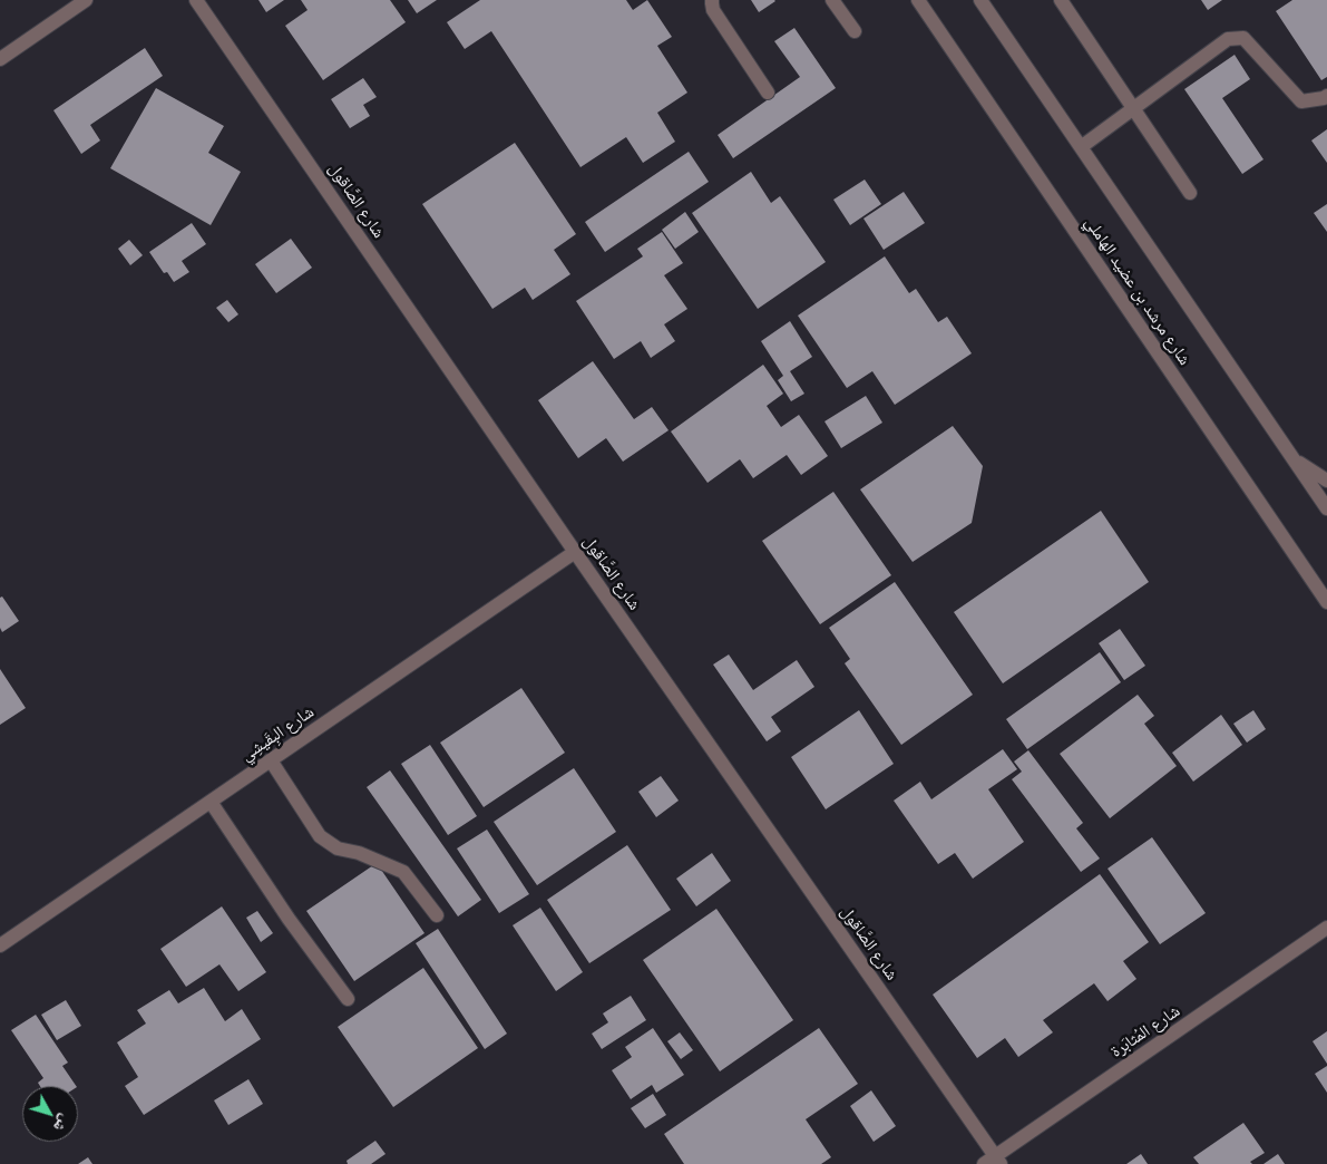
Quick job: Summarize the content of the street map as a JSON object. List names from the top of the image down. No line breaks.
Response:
{"streets":{"street":["شارع الصَّاقول","شارع مرشد بن عضيد الهاملي","شارع البِقَيشِي","شارع المُثابَرة"]},"crossings":[["شارع الصَّاقول","شارع البِقَيشِي"],["شارع الصَّاقول","شارع المُثابَرة"]],"north":"bottom right"}
